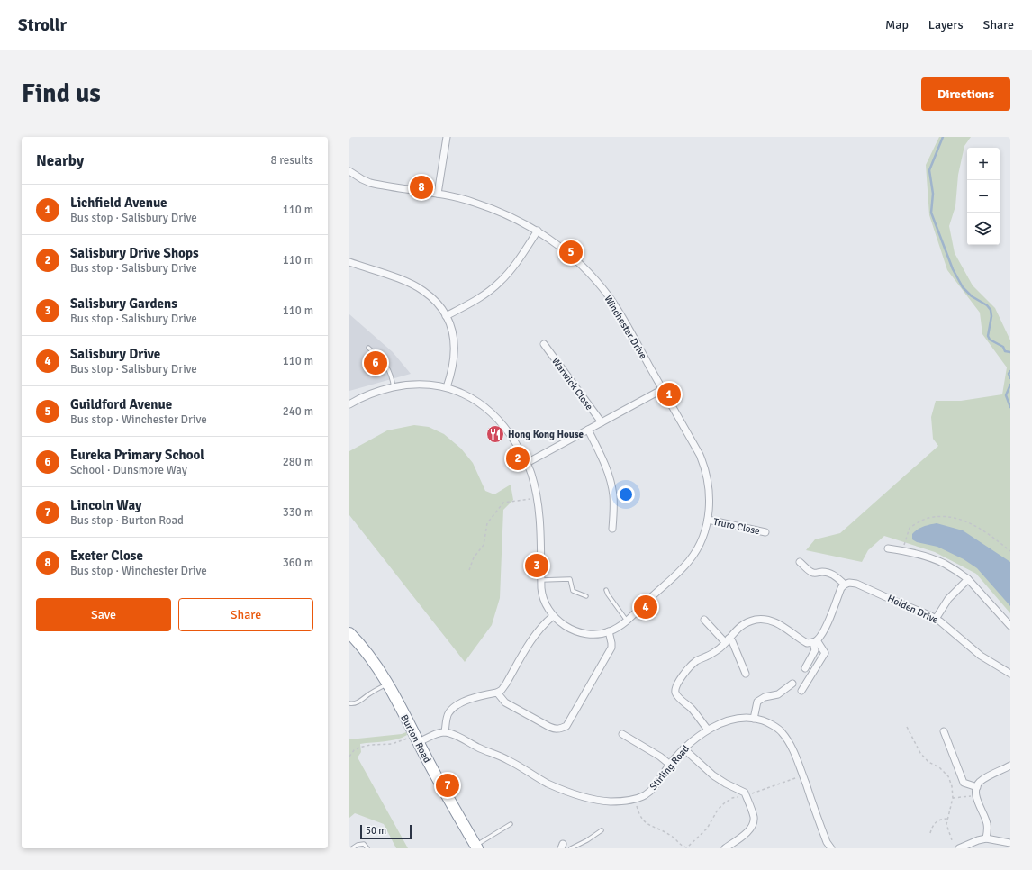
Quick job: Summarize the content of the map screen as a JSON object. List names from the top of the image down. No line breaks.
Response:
{"streets":{"highway":["Burton Road"],"street":["Winchester Drive","Warwick Close","Truro Close","Holden Drive","Stirling Road"]},"crossings":[["Winchester Drive","Truro Close"]],"places":{"restaurant":["Hong Kong House"]},"scale_bar":"50 m","page":{"header":"Strollr","nav":["Map","Layers","Share"],"buttons":["Directions",["Save","Share"]],"title":"Find us","heading":["Nearby","8 results"],"map_buttons":["+","−"],"pins":["8","5","6","1","2","3","4","7"],"list":[{"mark":"1","name":"Lichfield Avenue","note":"Bus stop · Salisbury Drive","value":"110 m"},{"mark":"2","name":"Salisbury Drive Shops","note":"Bus stop · Salisbury Drive","value":"110 m"},{"mark":"3","name":"Salisbury Gardens","note":"Bus stop · Salisbury Drive","value":"110 m"},{"mark":"4","name":"Salisbury Drive","note":"Bus stop · Salisbury Drive","value":"110 m"},{"mark":"5","name":"Guildford Avenue","note":"Bus stop · Winchester Drive","value":"240 m"},{"mark":"6","name":"Eureka Primary School","note":"School · Dunsmore Way","value":"280 m"},{"mark":"7","name":"Lincoln Way","note":"Bus stop · Burton Road","value":"330 m"},{"mark":"8","name":"Exeter Close","note":"Bus stop · Winchester Drive","value":"360 m"}],"scale":"50 m"}}
